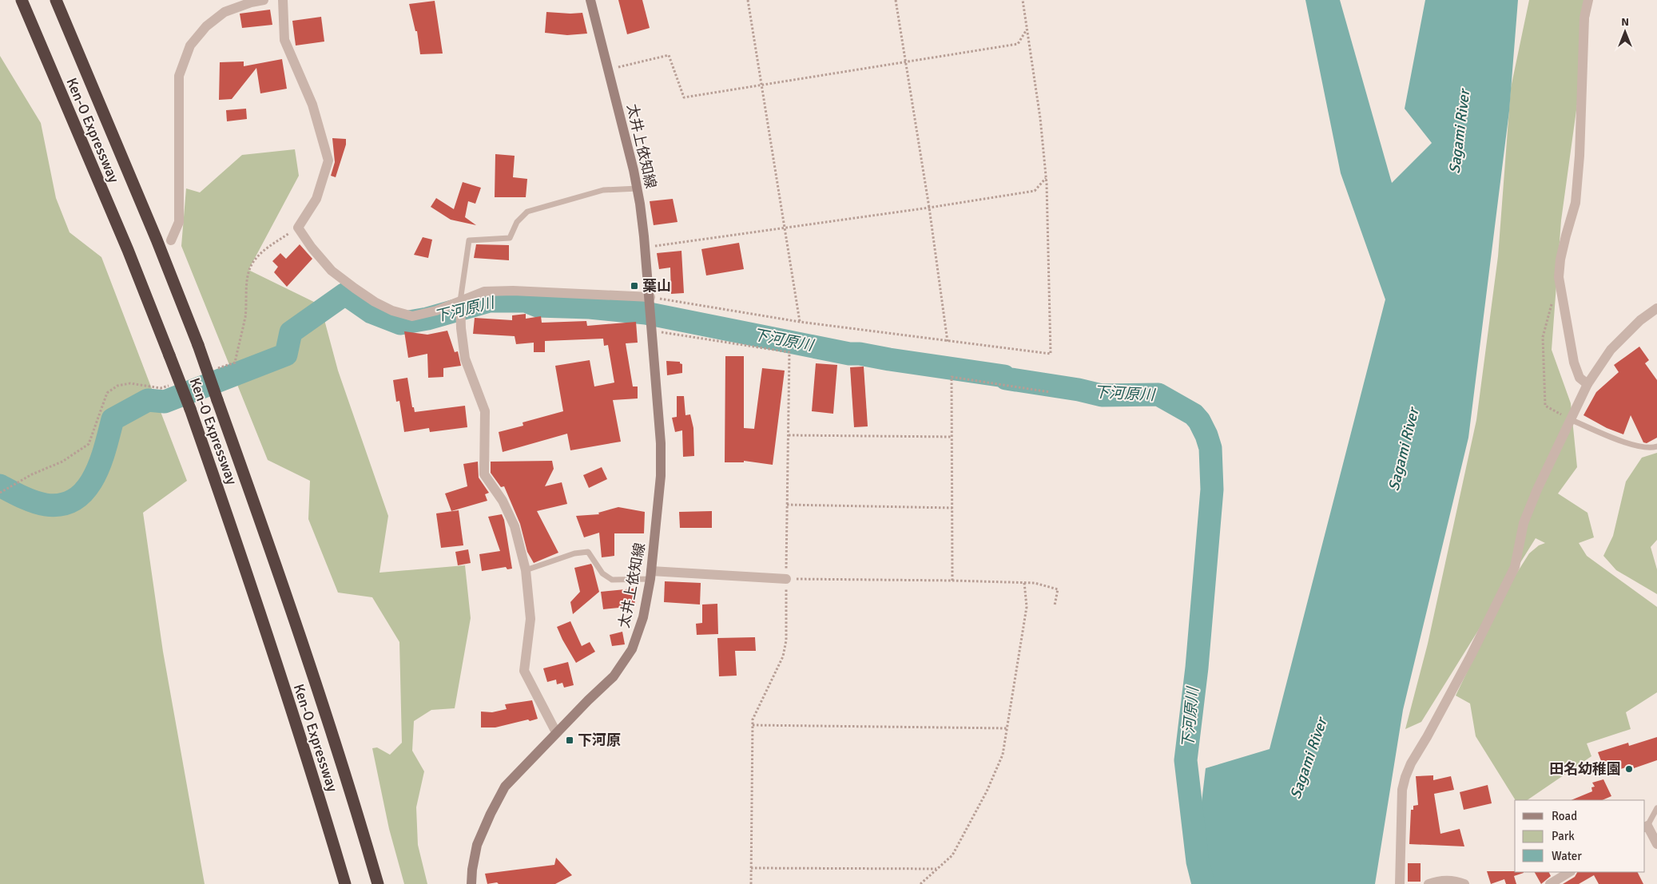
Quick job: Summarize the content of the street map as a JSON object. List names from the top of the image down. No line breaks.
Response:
{"streets":{"highway":["Ken-O Expressway"],"main road":["太井上依知線"]},"water":["Sagami River","下河原川"],"places":{"transit":["葉山","下河原"],"other":["田名幼稚園"]},"legend":["Road","Park","Water"],"north":"top"}
